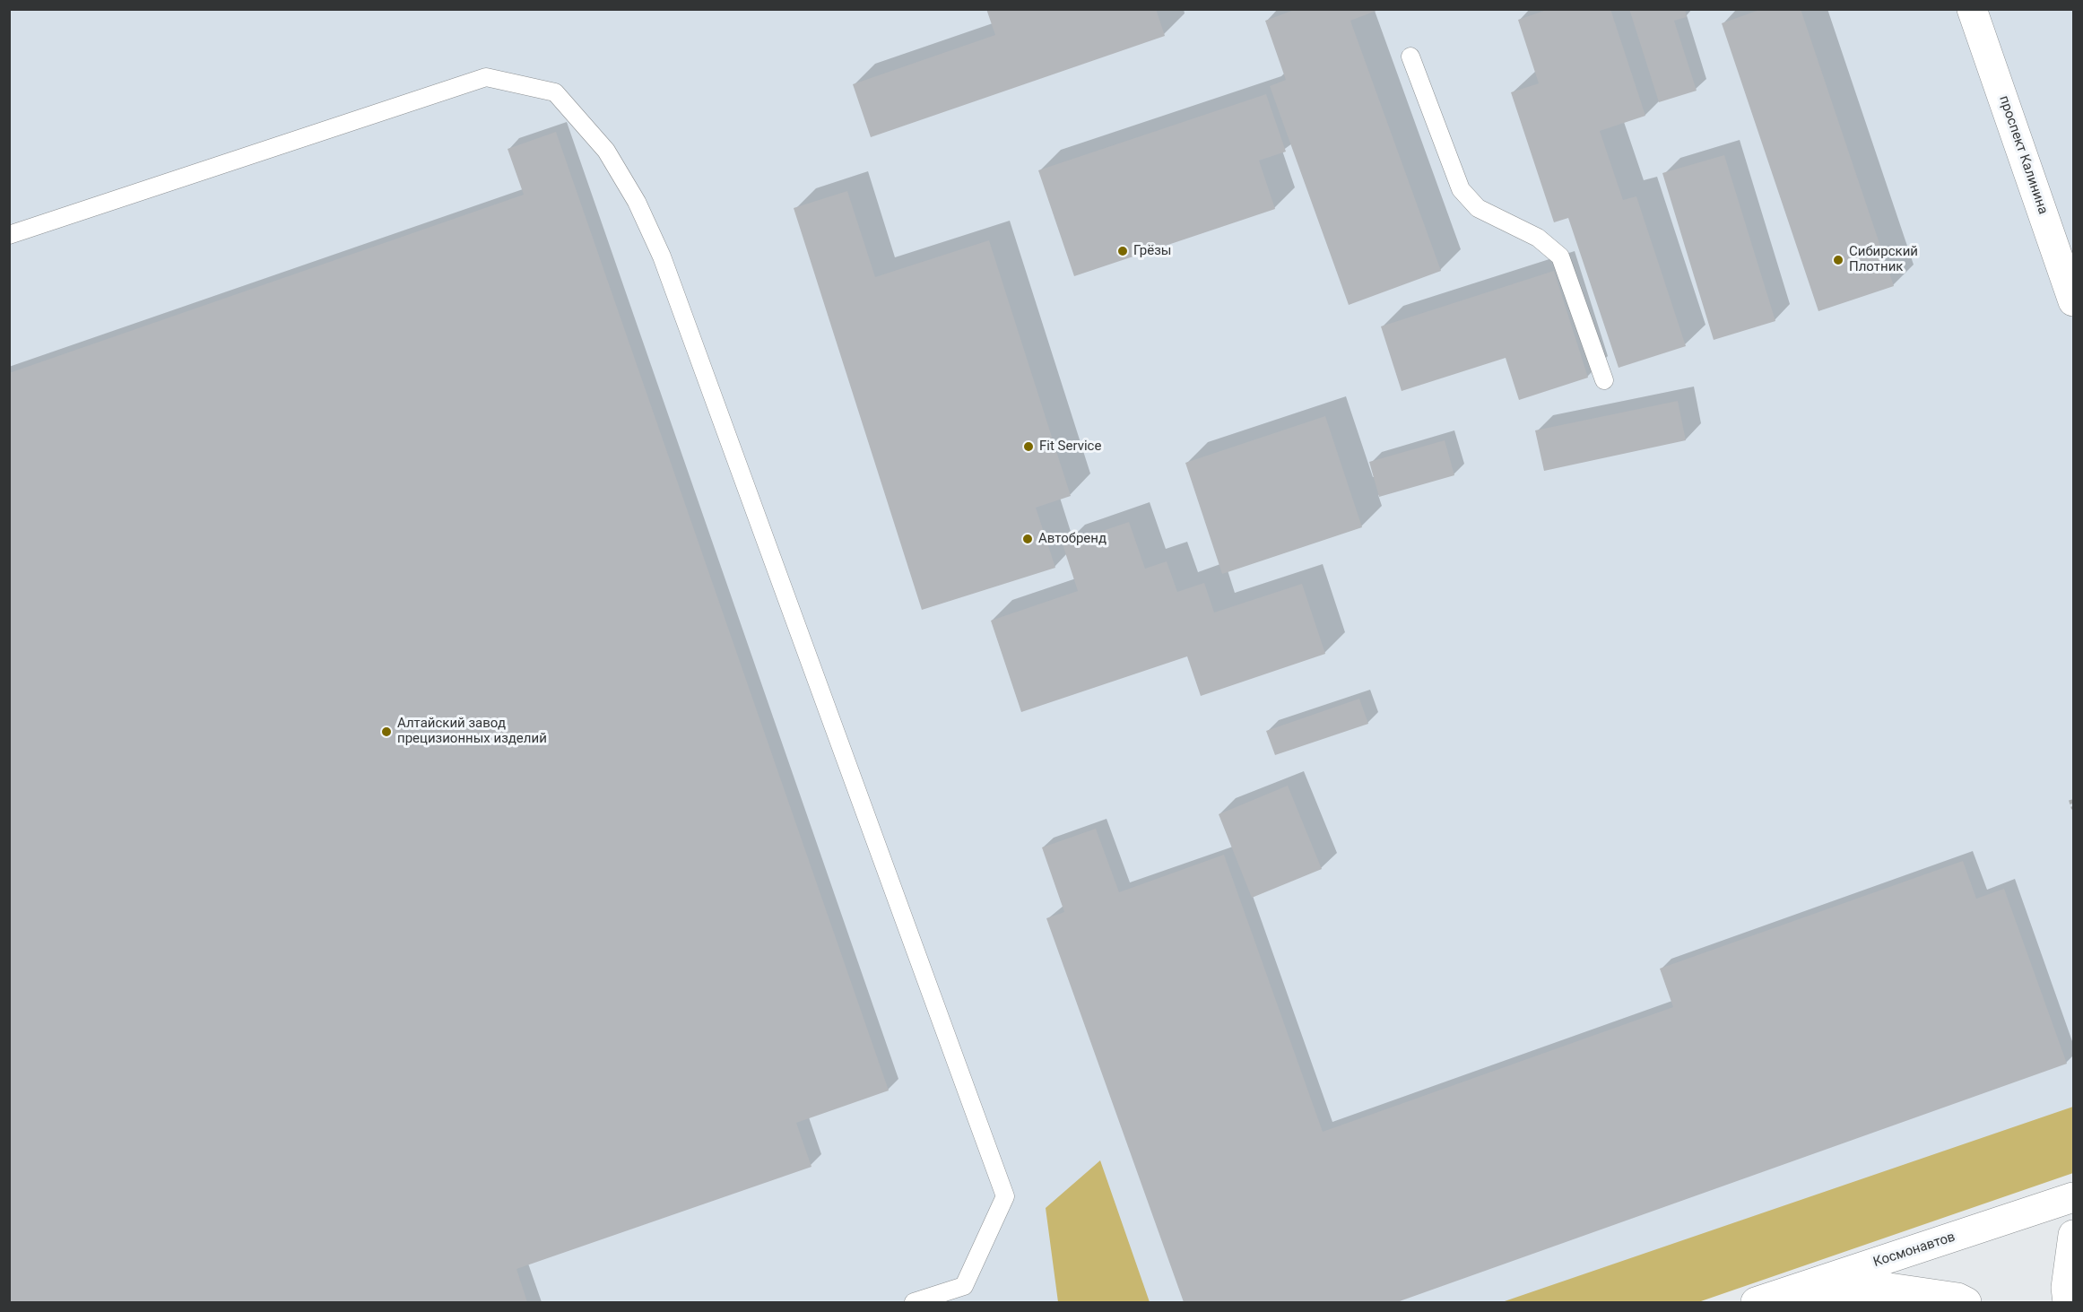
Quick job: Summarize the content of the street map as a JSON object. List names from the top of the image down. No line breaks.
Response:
{"streets":{"main road":["проспект Калинина","Космонавтов"]},"places":["Грёзы","Сибирский Плотник","Fit Service","Автобренд","Алтайский завод прецизионных изделий"]}
